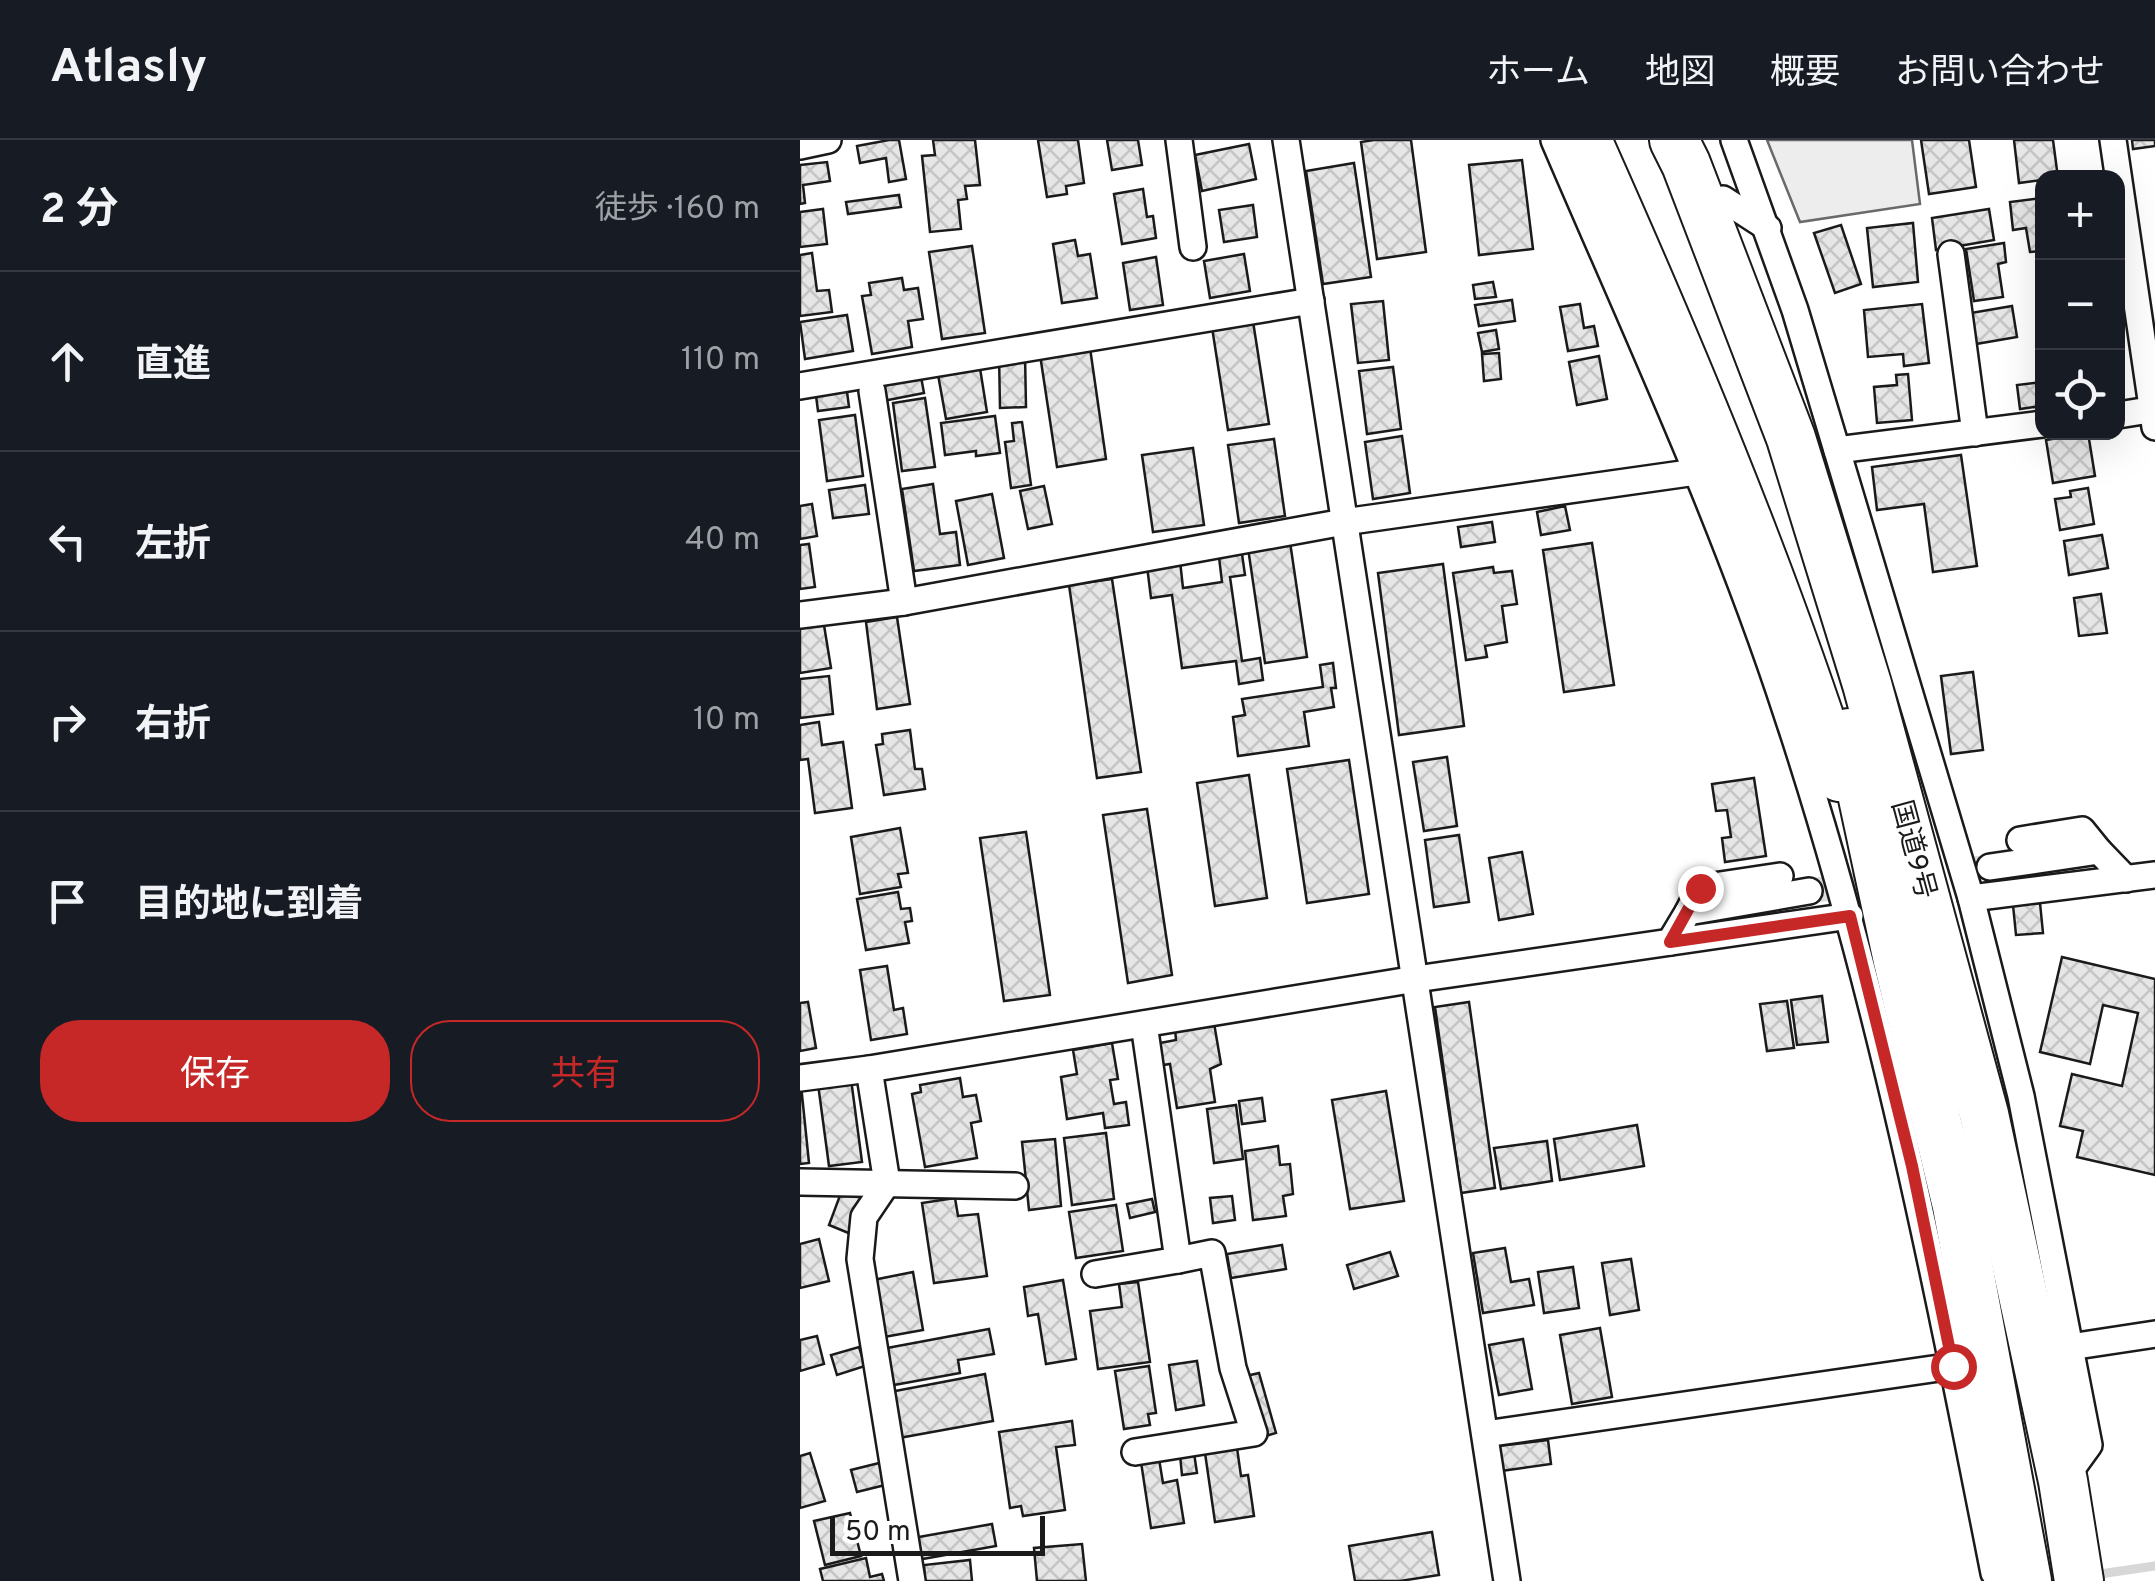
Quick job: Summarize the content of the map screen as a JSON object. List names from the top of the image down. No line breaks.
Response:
{"streets":{"highway":["国道9号"]},"scale_bar":"50 m","page":{"header":"Atlasly","nav":["ホーム","地図","概要","お問い合わせ"],"heading":["2 分","徒歩 · 160 m"],"map_buttons":["+","−"],"list":[["直進","110 m"],["左折","40 m"],["右折","10 m"],"目的地に到着"],"buttons":["保存","共有"],"scale":"50 m"}}
